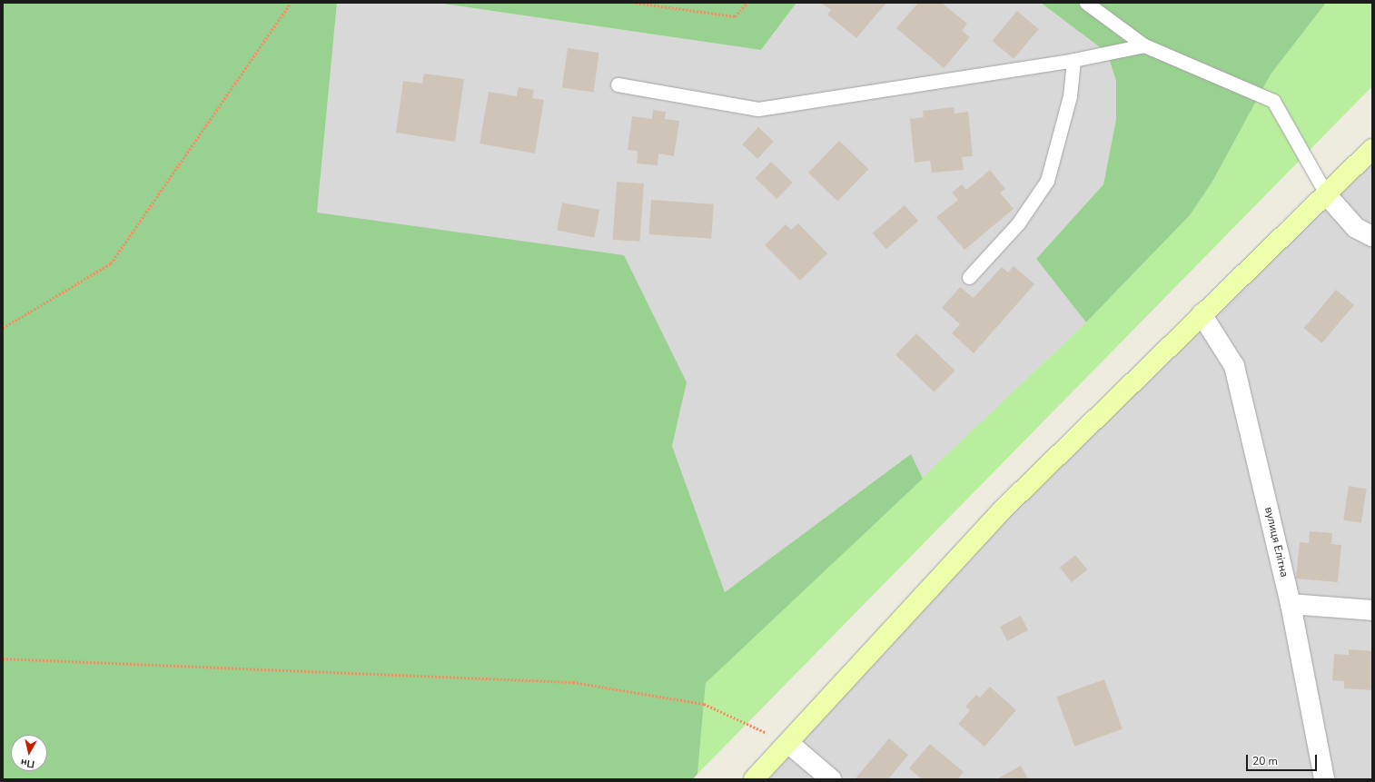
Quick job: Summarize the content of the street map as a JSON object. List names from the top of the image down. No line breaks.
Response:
{"streets":{"street":["вулиця Елітна"]},"scale_bar":"20 m","north":"bottom"}
